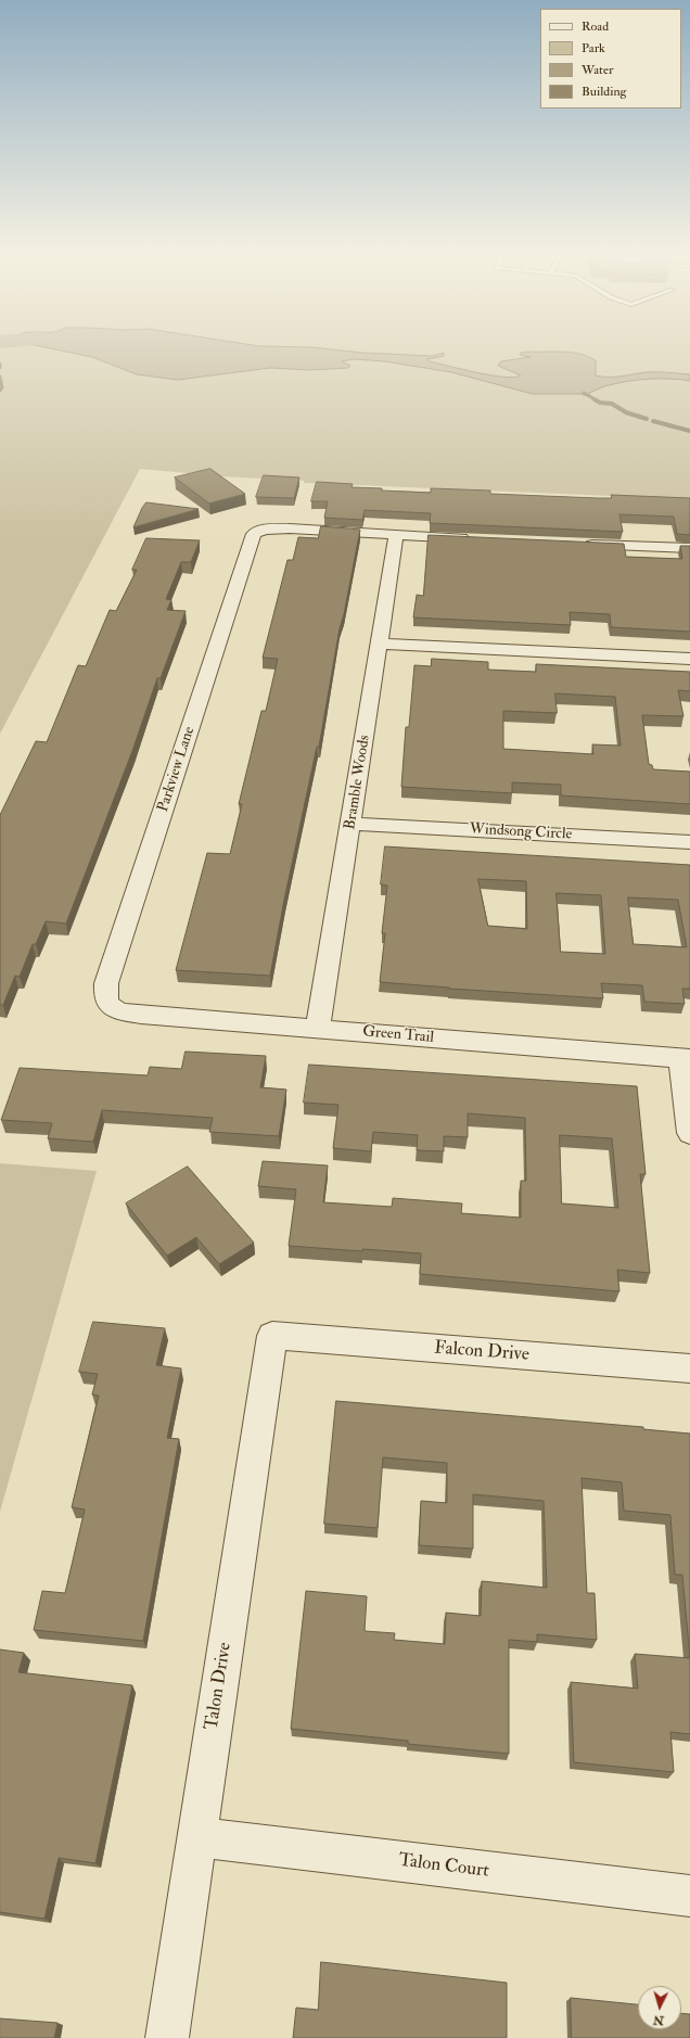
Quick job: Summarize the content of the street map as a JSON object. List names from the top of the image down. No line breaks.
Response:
{"streets":{"street":["Parkview Lane","Bramble Woods","Windsong Circle","Green Trail","Falcon Drive","Talon Drive","Talon Court"]},"crossings":[["Parkview Lane","Bramble Woods"],["Parkview Lane","Green Trail"],["Bramble Woods","Windsong Circle"],["Bramble Woods","Green Trail"],["Falcon Drive","Talon Drive"],["Talon Drive","Talon Court"]],"legend":["Road","Park","Water","Building"],"north":"bottom"}
